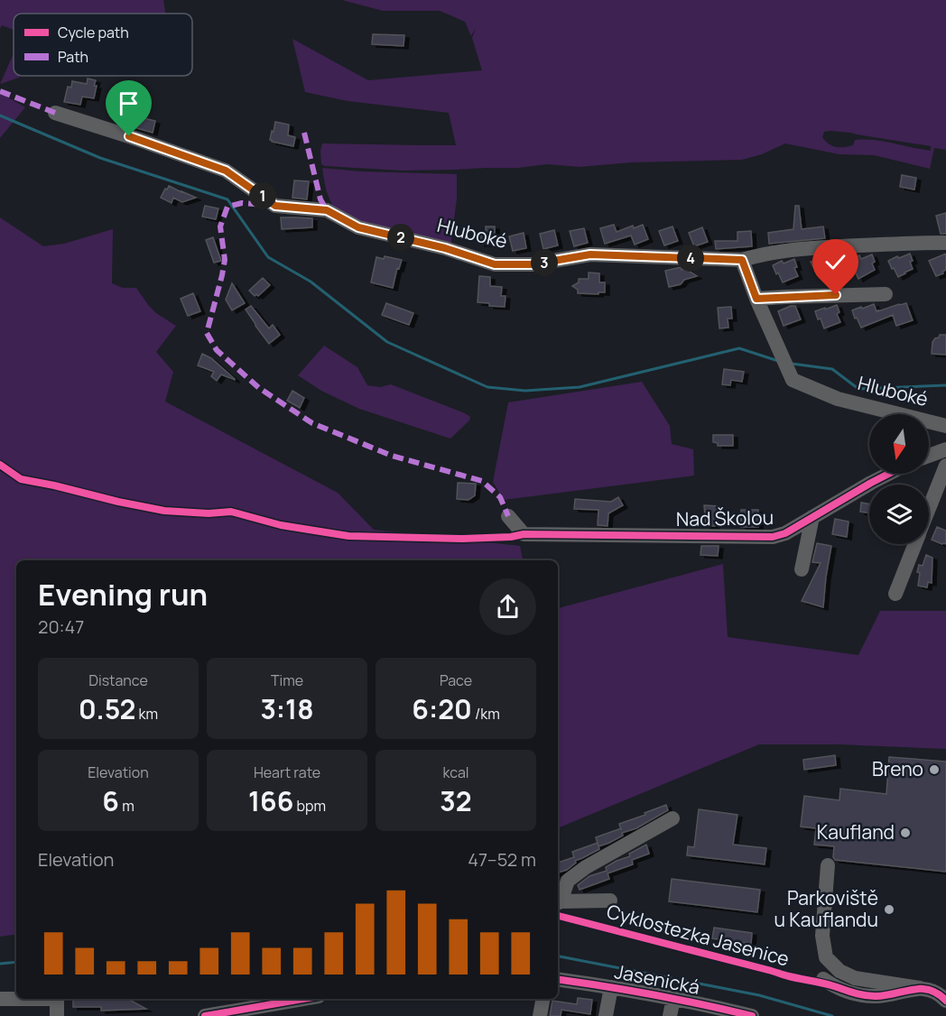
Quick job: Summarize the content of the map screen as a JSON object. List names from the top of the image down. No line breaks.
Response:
{"streets":{"street":["Hluboké","Nad Školou","Jasenická"],"cycle path":["Cyklostezka Jasenice"]},"places":["Breno","Kaufland","Parkoviště u Kauflandu"],"legend":["Cycle path","Path"],"north":"bottom","page":{"pins":["1","2","4","3"],"heading":["Evening run","20:47"],"stats":[["Distance","0.52 km"],["Time","3:18"],["Pace","6:20 /km"],["Elevation","6 m"],["Heart rate","166 bpm"],["kcal","32"]],"chart":["Elevation","47–52 m"]}}
